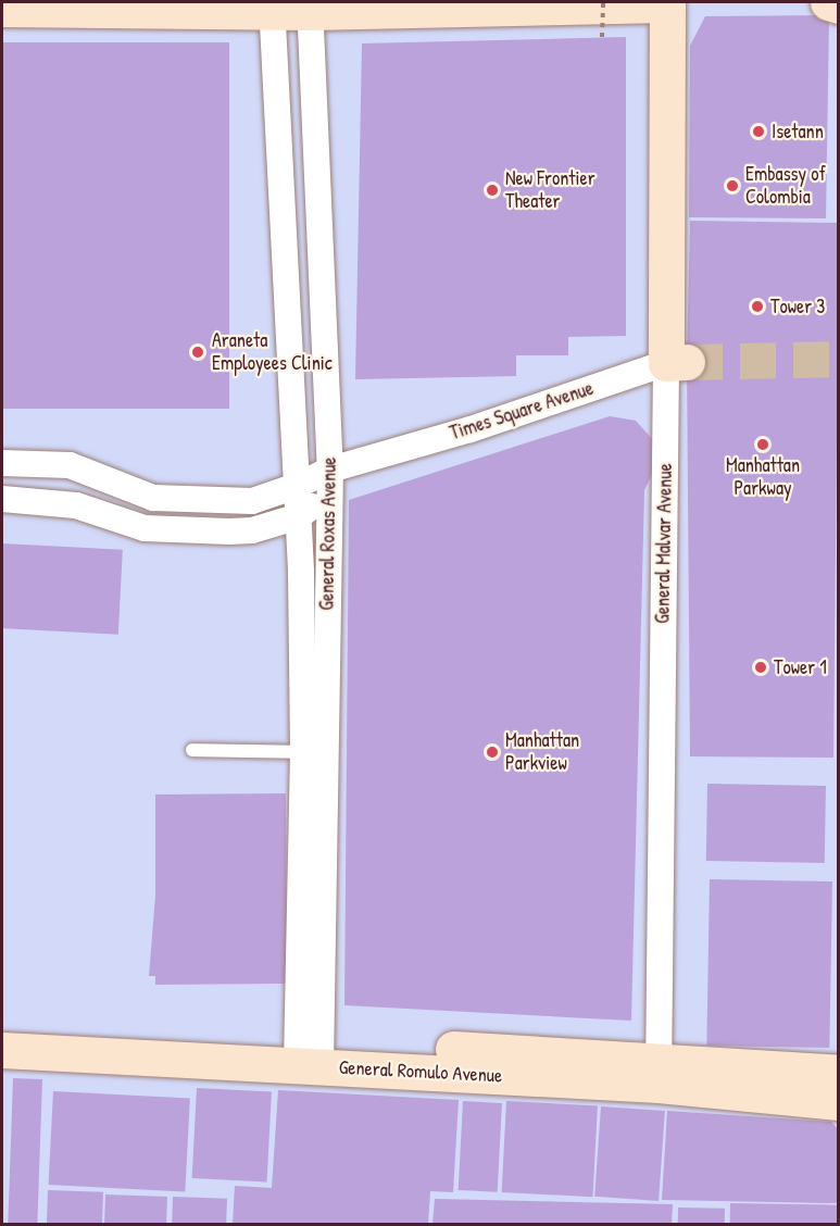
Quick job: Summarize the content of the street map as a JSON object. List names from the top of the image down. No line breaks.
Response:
{"streets":{"street":["Times Square Avenue","General Roxas Avenue","General Malvar Avenue","General Romulo Avenue"]},"crossings":[["Times Square Avenue","General Roxas Avenue"],["Times Square Avenue","General Malvar Avenue"],["General Roxas Avenue","General Romulo Avenue"],["General Malvar Avenue","General Romulo Avenue"]],"places":["Isetann","Embassy of Colombia","New Frontier Theater","Tower 3","Araneta Employees Clinic","Manhattan Parkway","Tower 1","Manhattan Parkview"]}
